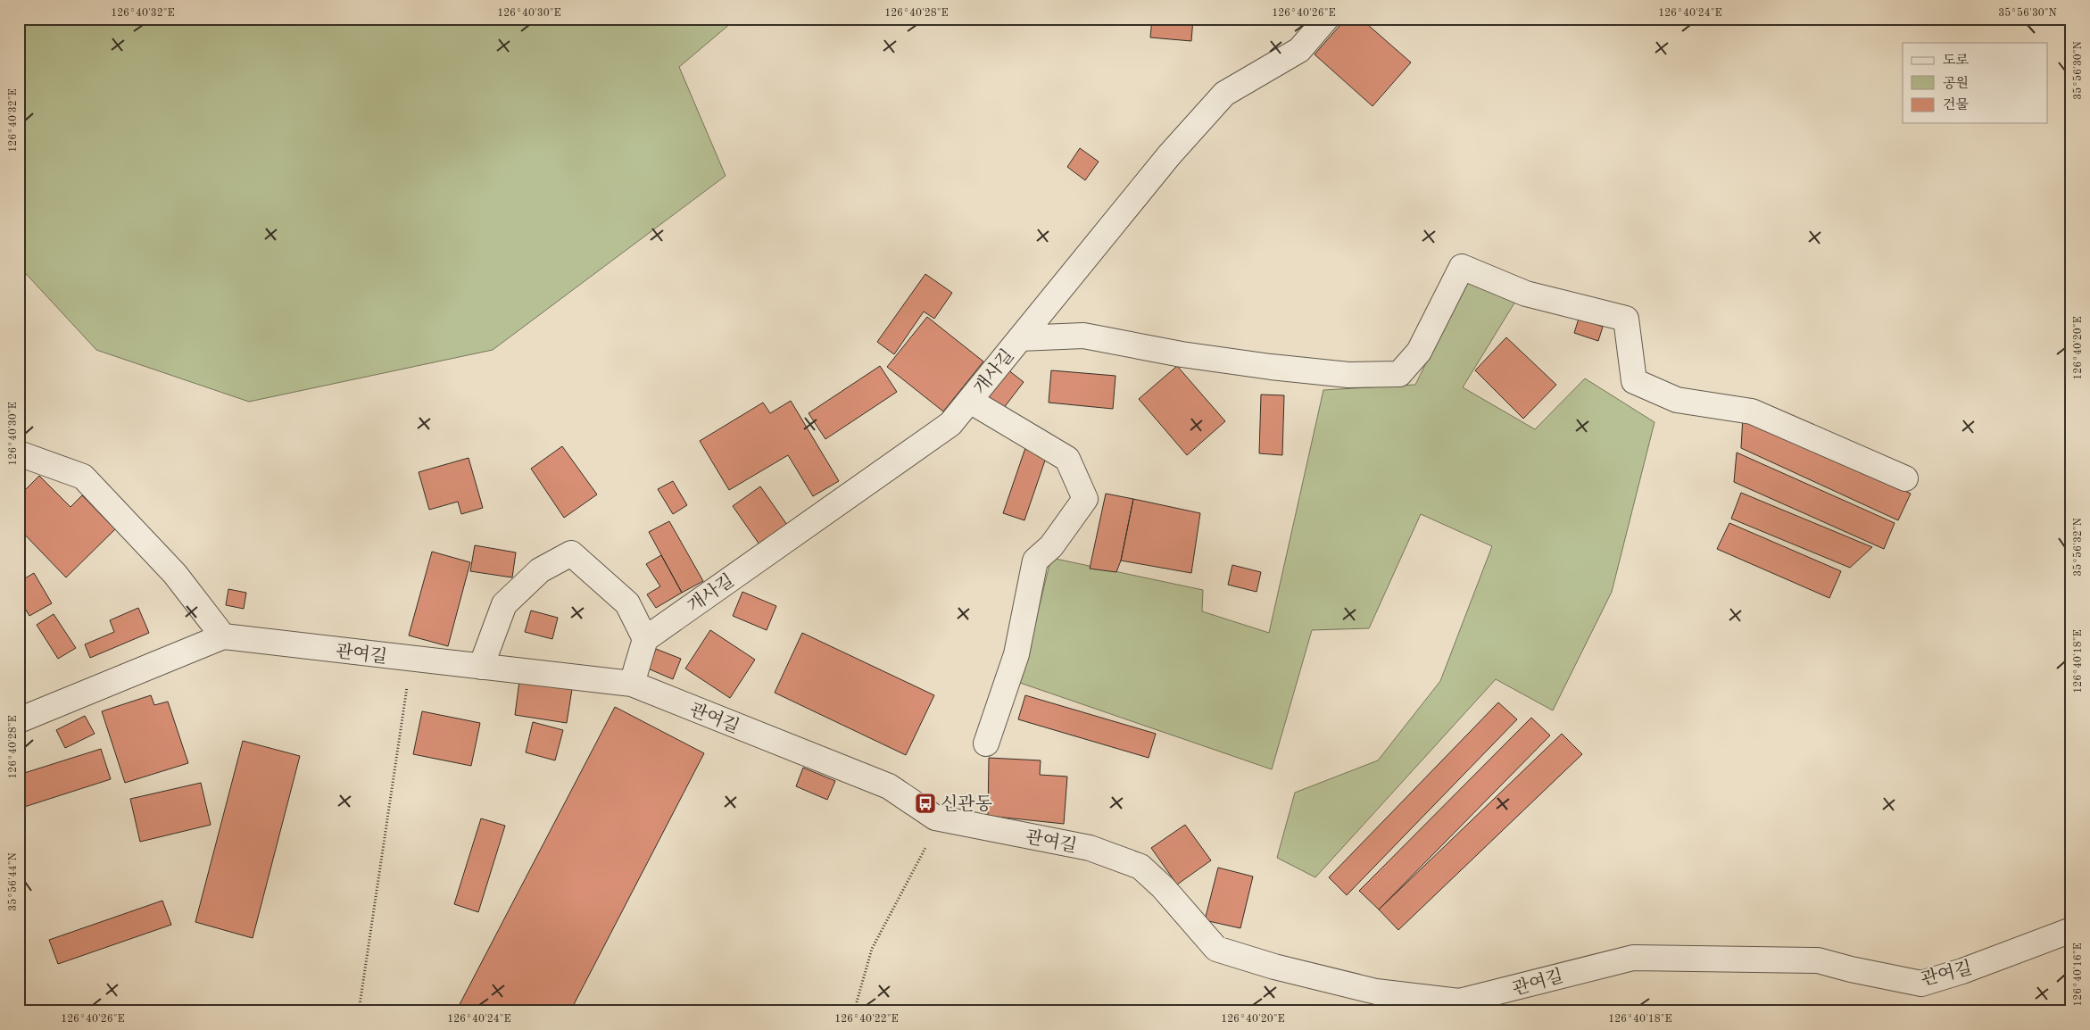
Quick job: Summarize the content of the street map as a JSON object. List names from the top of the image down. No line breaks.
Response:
{"streets":{"street":["개사길","관여길"]},"places":{"bus stop":["신관동"]},"legend":["도로","공원","건물"],"coordinates":["126°40'32\"E","126°40'30\"E","126°40'28\"E","126°40'26\"E","126°40'24\"E","35°56'30\"N","126°40'20\"E","35°56'32\"N","126°40'18\"E","35°56'44\"N","126°40'16\"E","126°40'22\"E"]}
